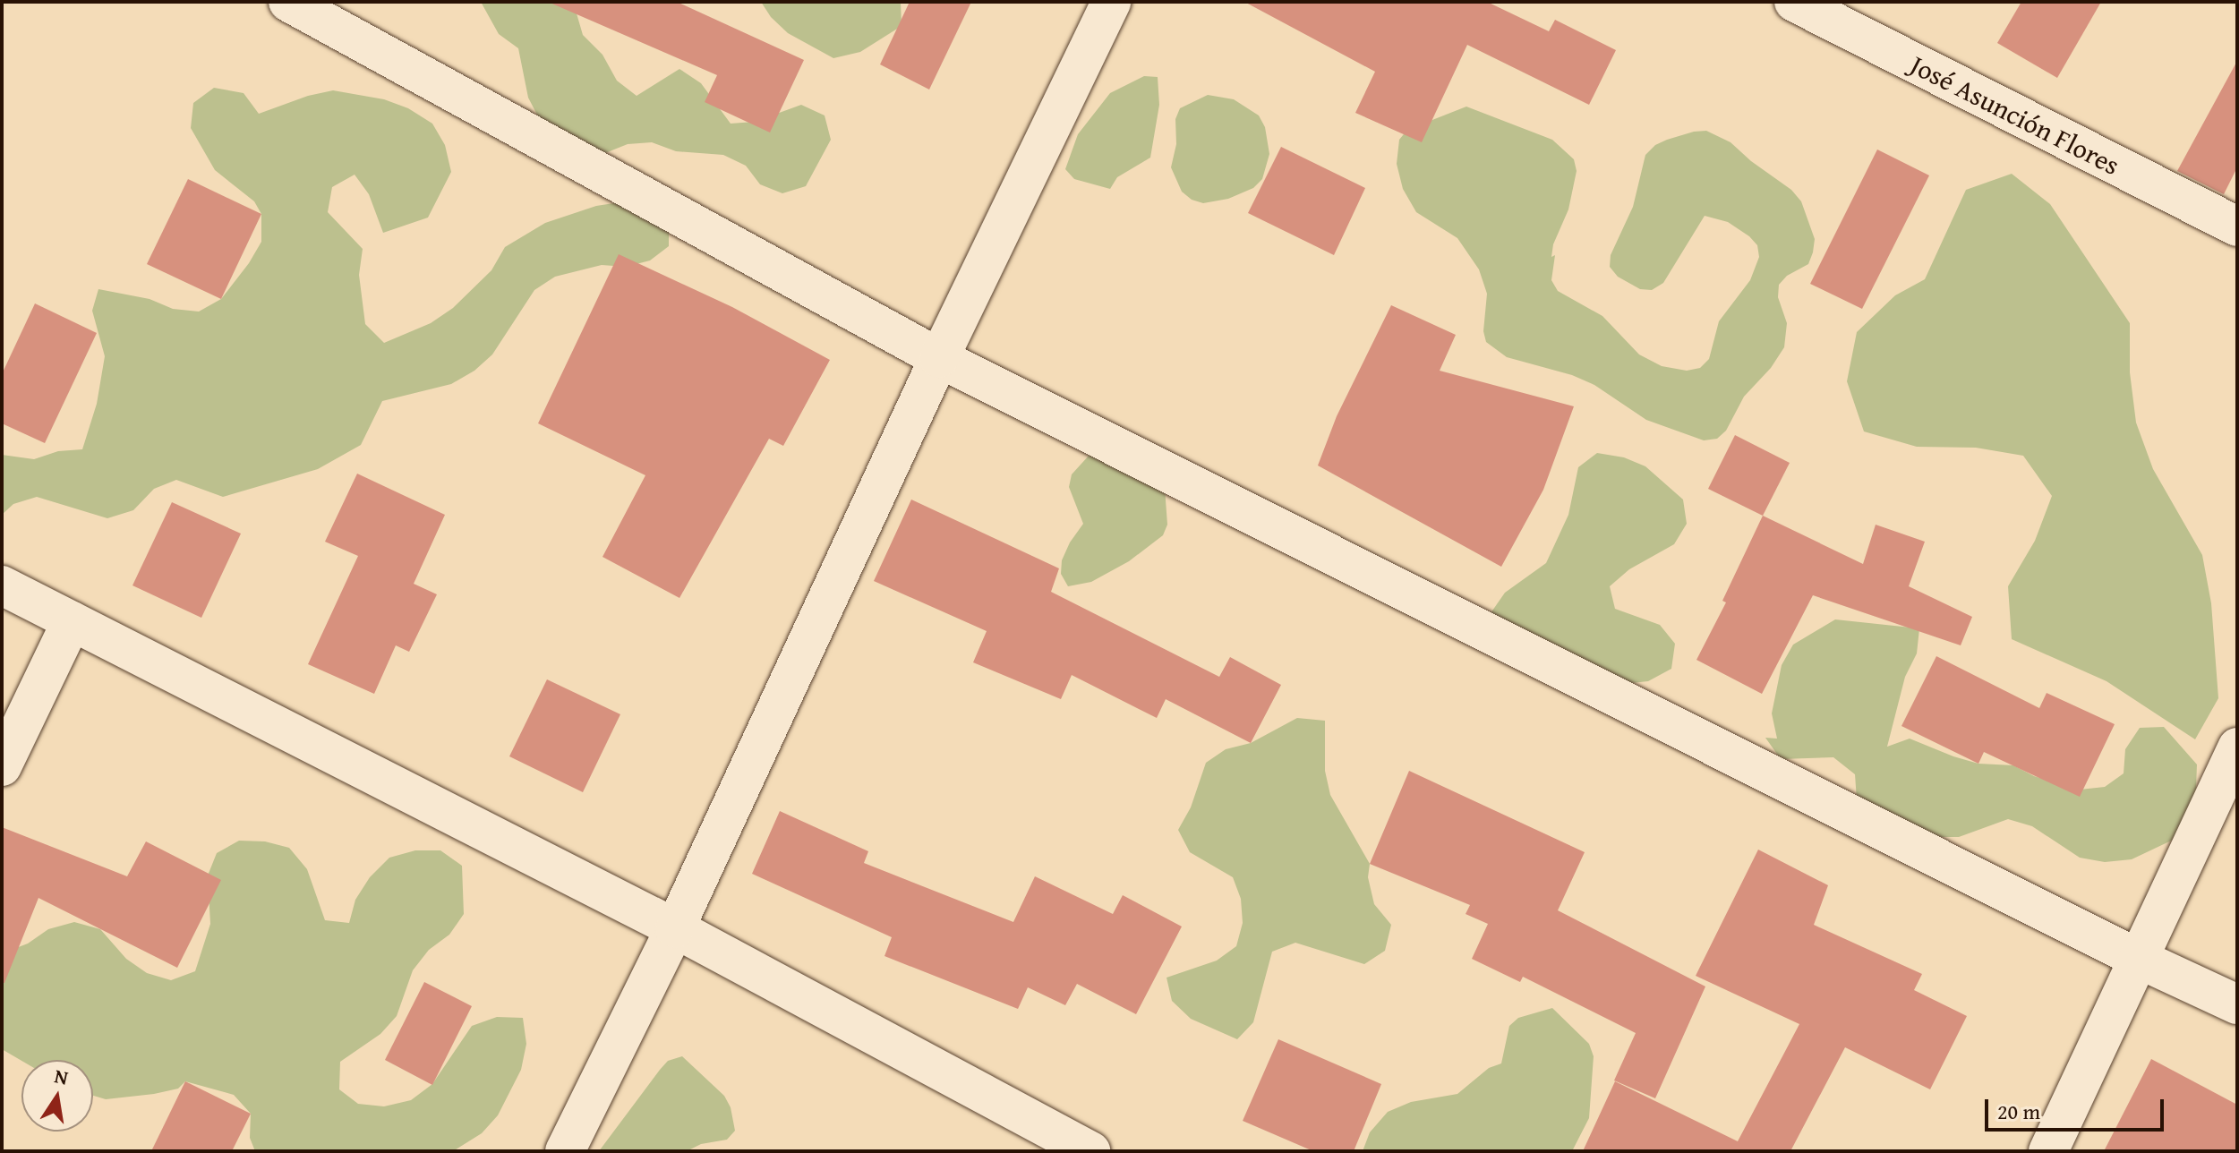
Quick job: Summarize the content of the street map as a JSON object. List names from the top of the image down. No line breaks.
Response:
{"streets":{"street":["José Asunción Flores"]},"scale_bar":"20 m","north":"top"}
